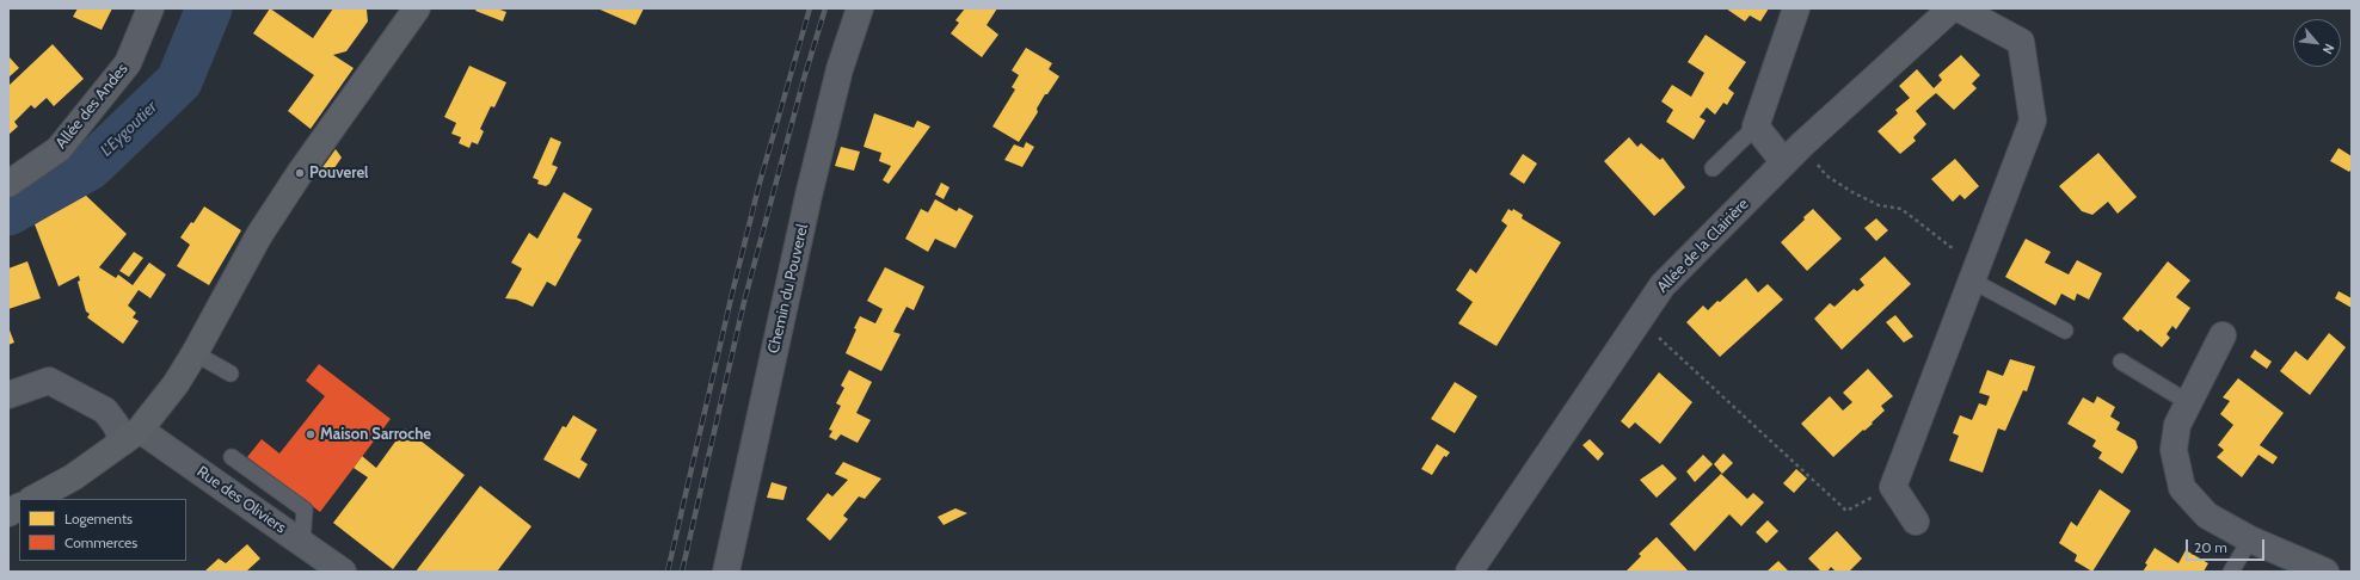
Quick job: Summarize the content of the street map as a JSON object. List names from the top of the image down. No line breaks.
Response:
{"streets":{"street":["Allée des Andes","Allée de la Clairière","Chemin du Pouverel","Rue des Oliviers"]},"water":["L'Eygoutier"],"places":["Pouverel","Maison Sarroche"],"legend":["Logements","Commerces"],"scale_bar":"20 m","north":"bottom right"}
